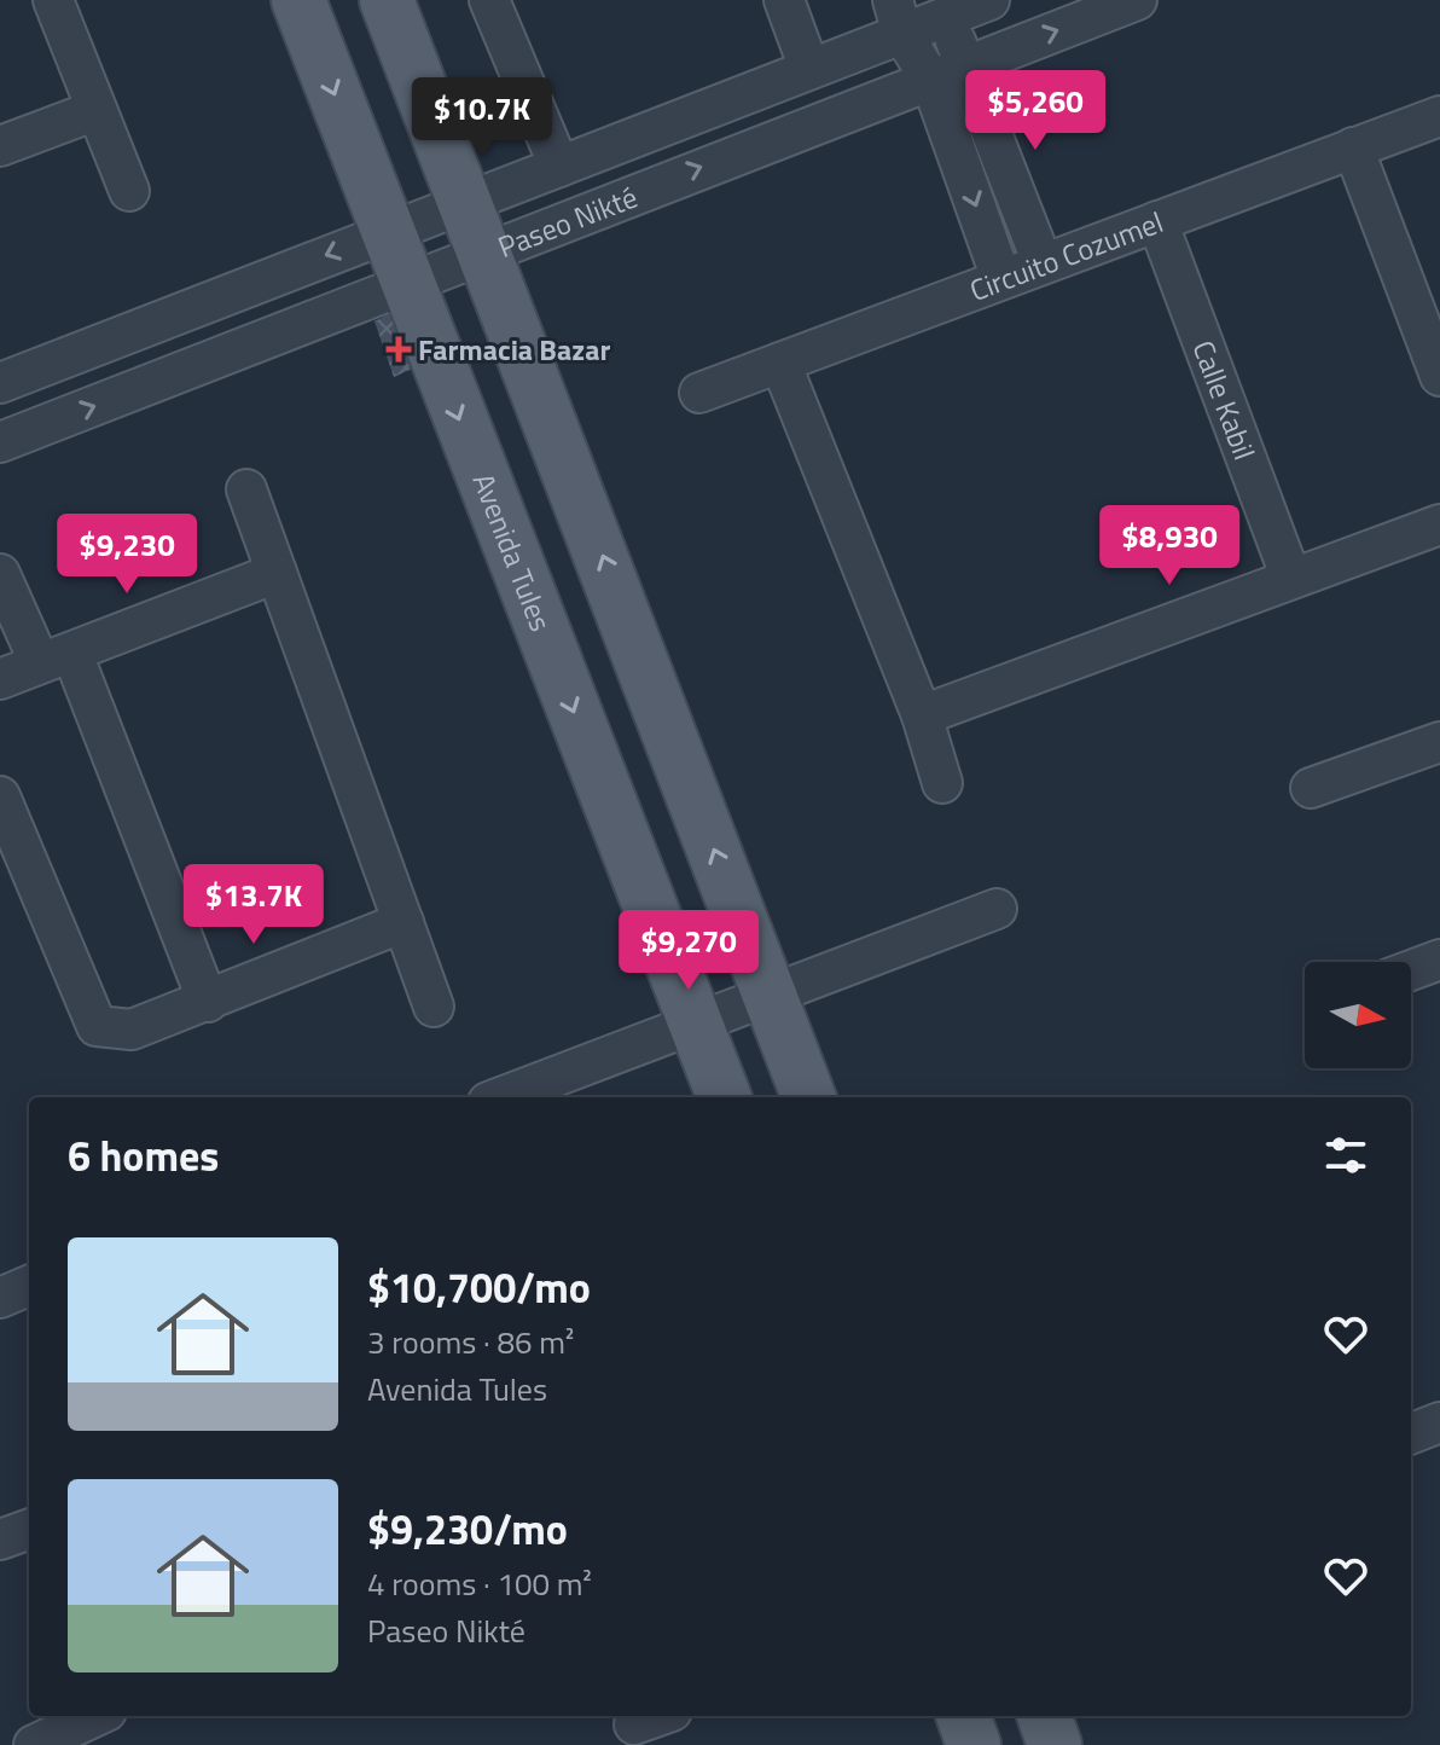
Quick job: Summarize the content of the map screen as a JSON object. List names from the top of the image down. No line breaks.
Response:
{"streets":{"main road":["Avenida Tules"],"street":["Paseo Nikté","Circuito Cozumel","Calle Kabil"]},"crossings":[["Paseo Nikté","Avenida Tules"],["Circuito Cozumel","Calle Kabil"]],"places":{"health":["Farmacia Bazar"]},"north":"right","page":{"price":["$5,260","$10.7K","$8,930","$9,230","$13.7K","$9,270"],"heading":"6 homes","list":[{"name":"$10,700/mo","note":"3 rooms · 86 m² · Avenida Tules"},{"name":"$9,230/mo","note":"4 rooms · 100 m² · Paseo Nikté"}]}}
